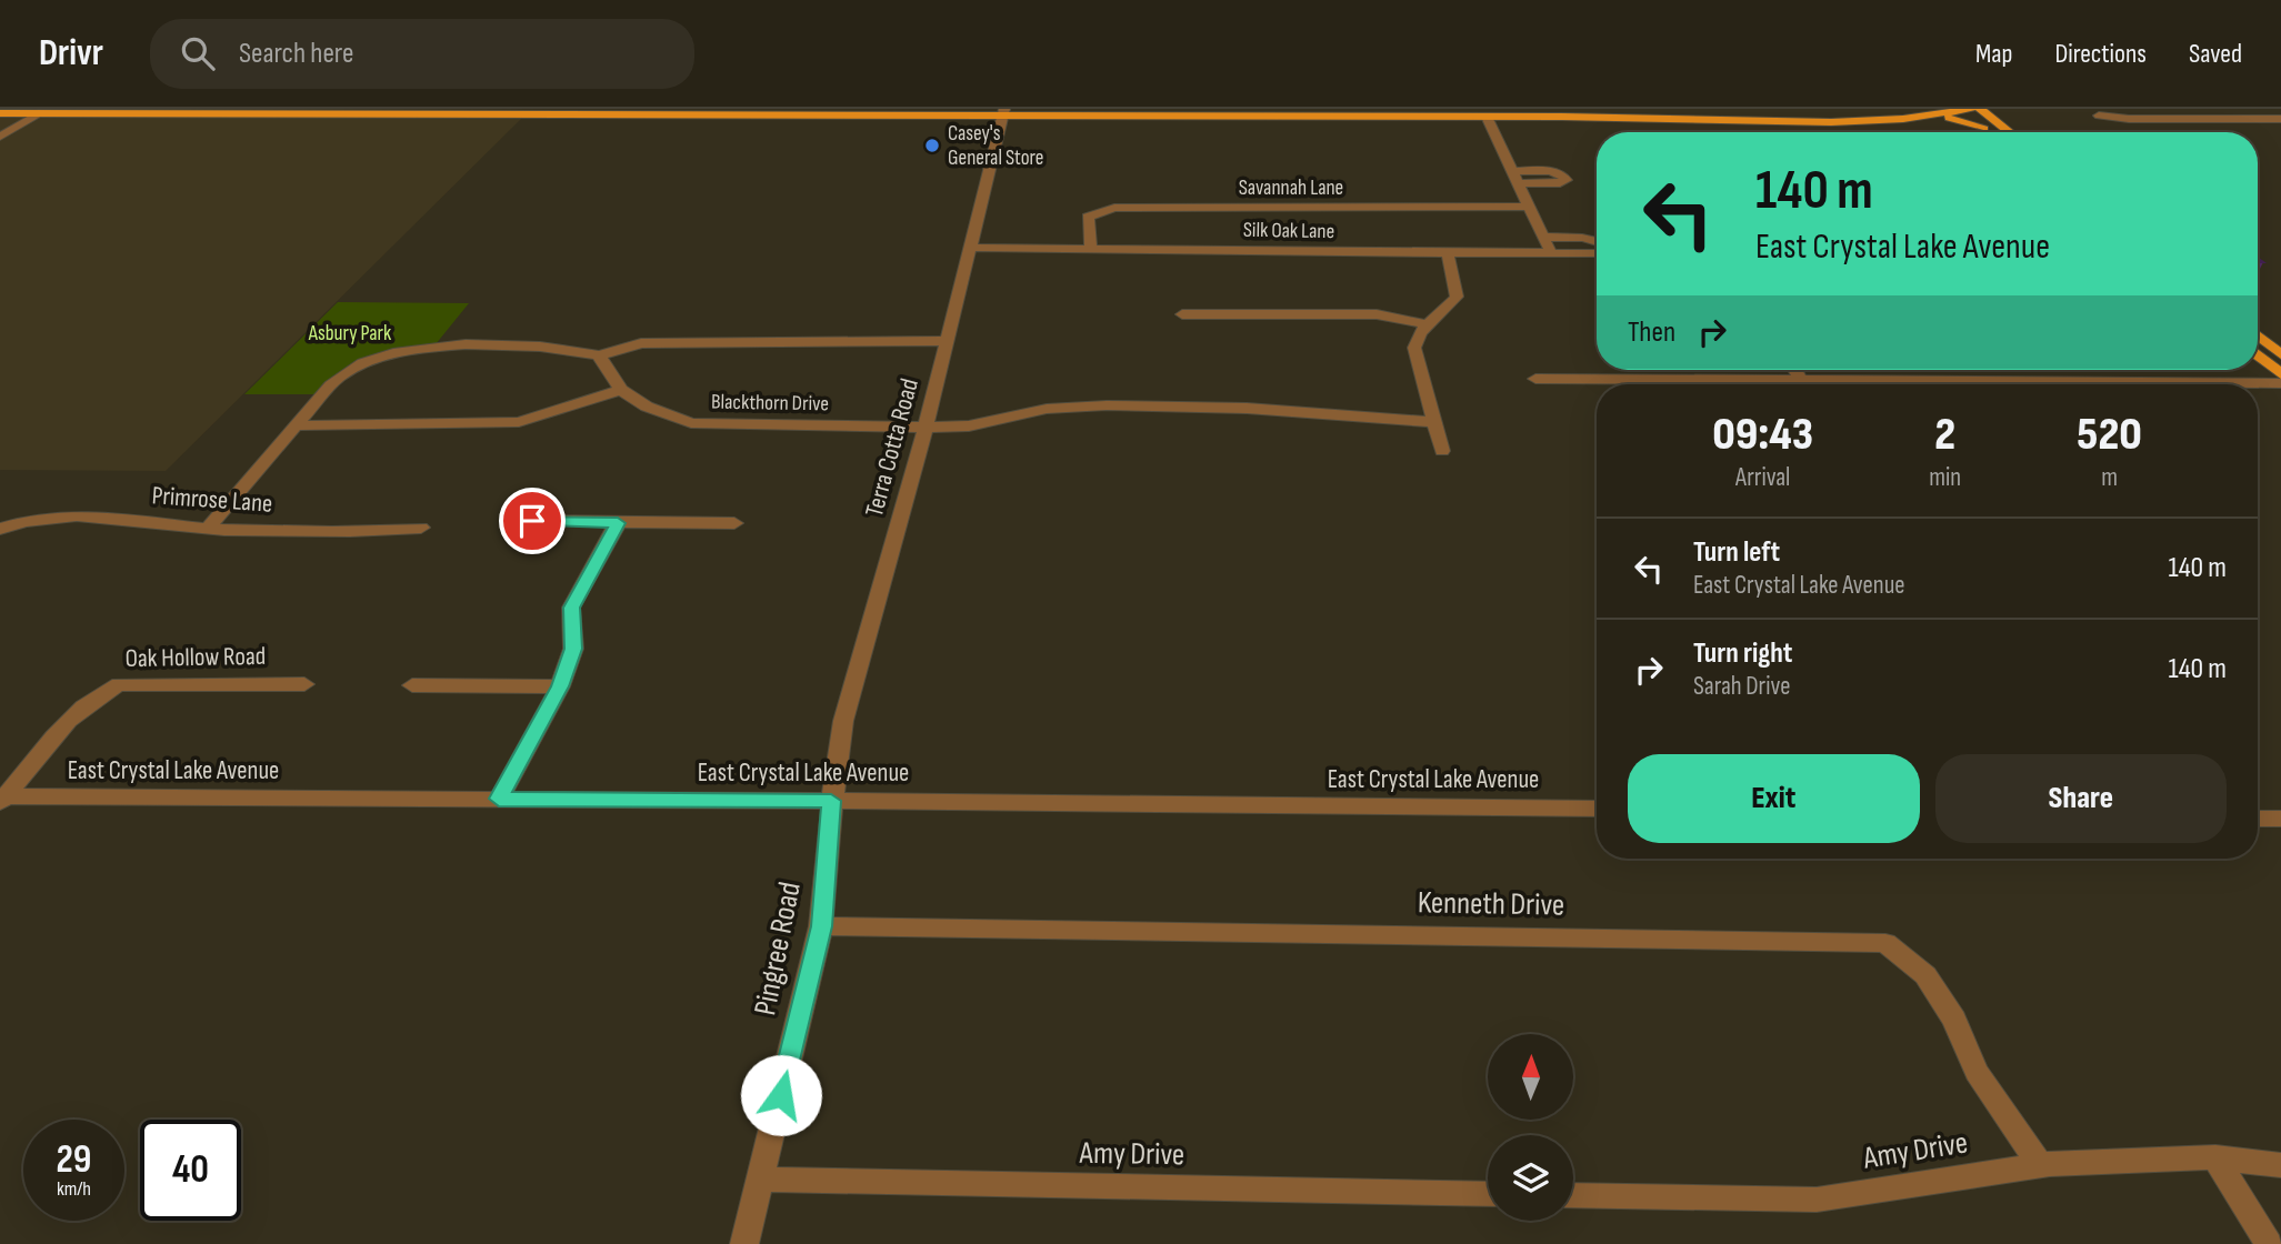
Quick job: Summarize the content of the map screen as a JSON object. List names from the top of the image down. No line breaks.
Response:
{"streets":{"street":["Savannah Lane","Silk Oak Lane","Blackthorn Drive","Terra Cotta Road","Primrose Lane","Oak Hollow Road","East Crystal Lake Avenue","Kenneth Drive","Pingree Road","Amy Drive"]},"crossings":[["Savannah Lane","Silk Oak Lane"],["Silk Oak Lane","Terra Cotta Road"],["Blackthorn Drive","Terra Cotta Road"],["Terra Cotta Road","East Crystal Lake Avenue"],["Terra Cotta Road","Pingree Road"],["Oak Hollow Road","East Crystal Lake Avenue"],["East Crystal Lake Avenue","Pingree Road"],["Kenneth Drive","Pingree Road"],["Kenneth Drive","Amy Drive"],["Pingree Road","Amy Drive"]],"parks":["Asbury Park"],"places":["Casey's General Store"],"north":"top","page":{"header":"Drivr","search":"Search here","nav":["Map","Directions","Saved"],"turn":["140 m","East Crystal Lake Avenue"],"then":"Then","eta":["09:43","Arrival","2","min","520","m"],"list":[{"name":"Turn left","note":"East Crystal Lake Avenue","value":"140 m"},{"name":"Turn right","note":"Sarah Drive","value":"140 m"}],"buttons":["Exit","Share"],"speed":"29 km/h","limit":"40"}}
